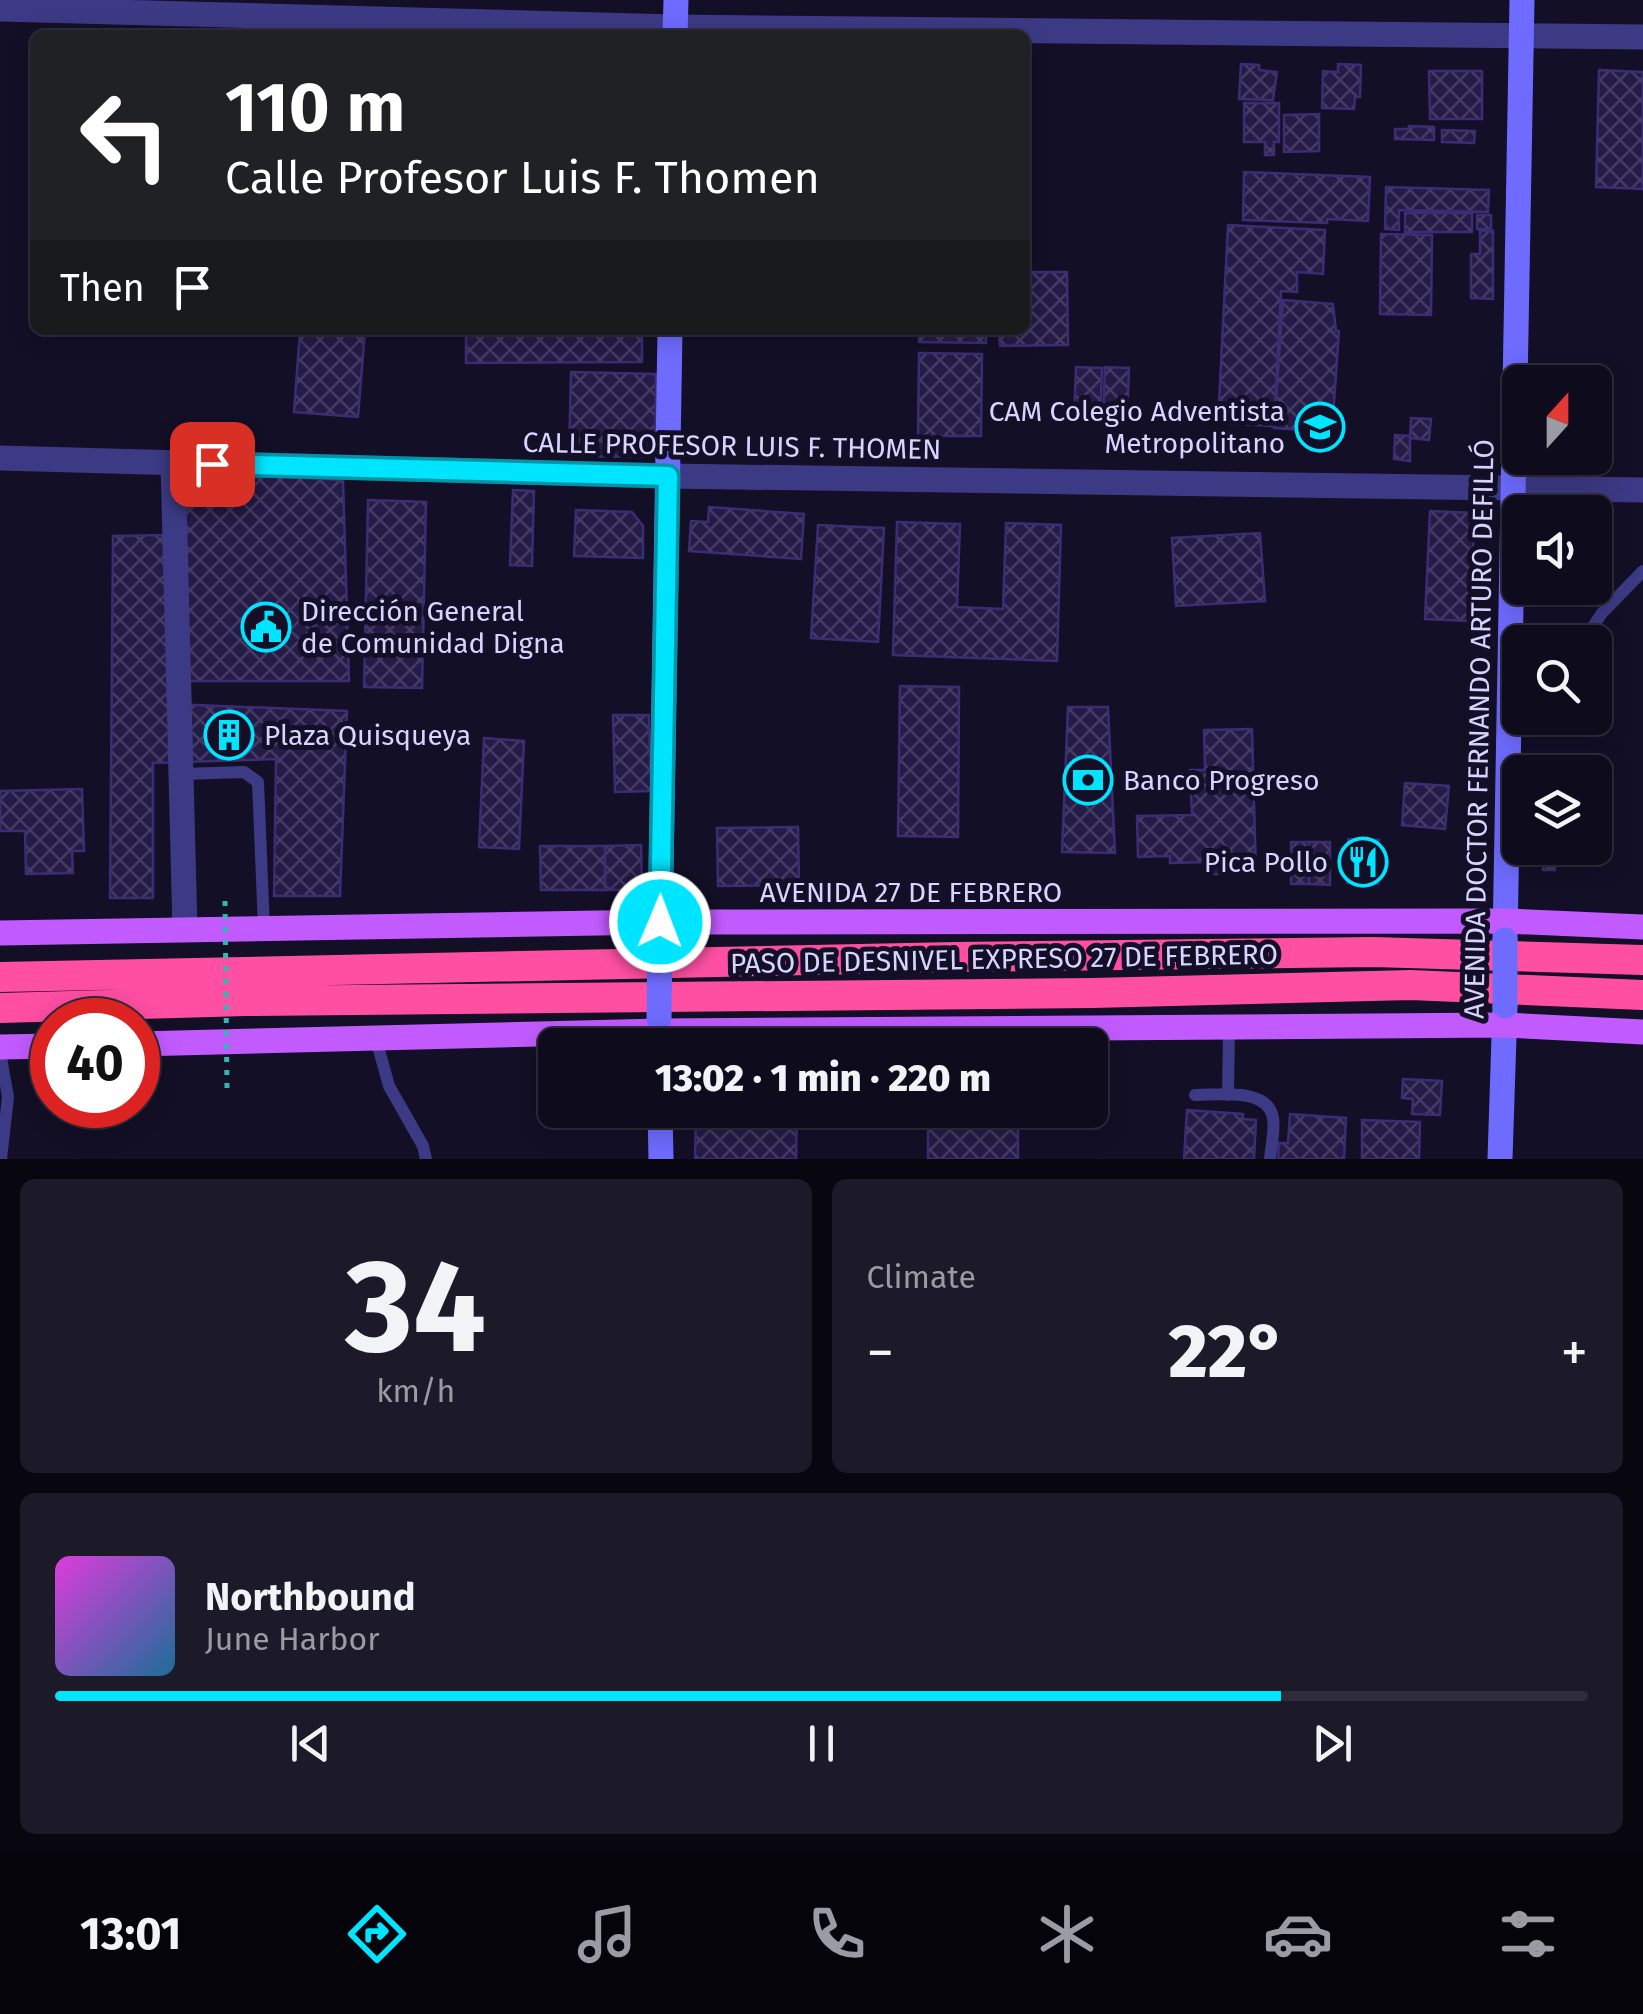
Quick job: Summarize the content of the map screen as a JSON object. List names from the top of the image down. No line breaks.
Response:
{"streets":{"highway":["PASO DE DESNIVEL EXPRESO 27 DE FEBRERO"],"main road":["AVENIDA 27 DE FEBRERO"],"street":["CALLE PROFESOR LUIS F. THOMEN","AVENIDA DOCTOR FERNANDO ARTURO DEFILLÓ"]},"crossings":[["CALLE PROFESOR LUIS F. THOMEN","AVENIDA DOCTOR FERNANDO ARTURO DEFILLÓ"],["AVENIDA DOCTOR FERNANDO ARTURO DEFILLÓ","AVENIDA 27 DE FEBRERO"]],"places":{"school or university":["CAM Colegio Adventista Metropolitano"],"public building":["Dirección General de Comunidad Digna"],"building":["Plaza Quisqueya"],"bank":["Banco Progreso"],"restaurant":["Pica Pollo"]},"north":"top","page":{"turn":["110 m","Calle Profesor Luis F. Thomen"],"then":"Then","limit":"40","trip":"13:02 · 1 min · 220 m","tile":[["34","km/h"],"Climate"],"heat":["−","22°","+"],"song":["Northbound","June Harbor"],"tabs":"13:01"}}
